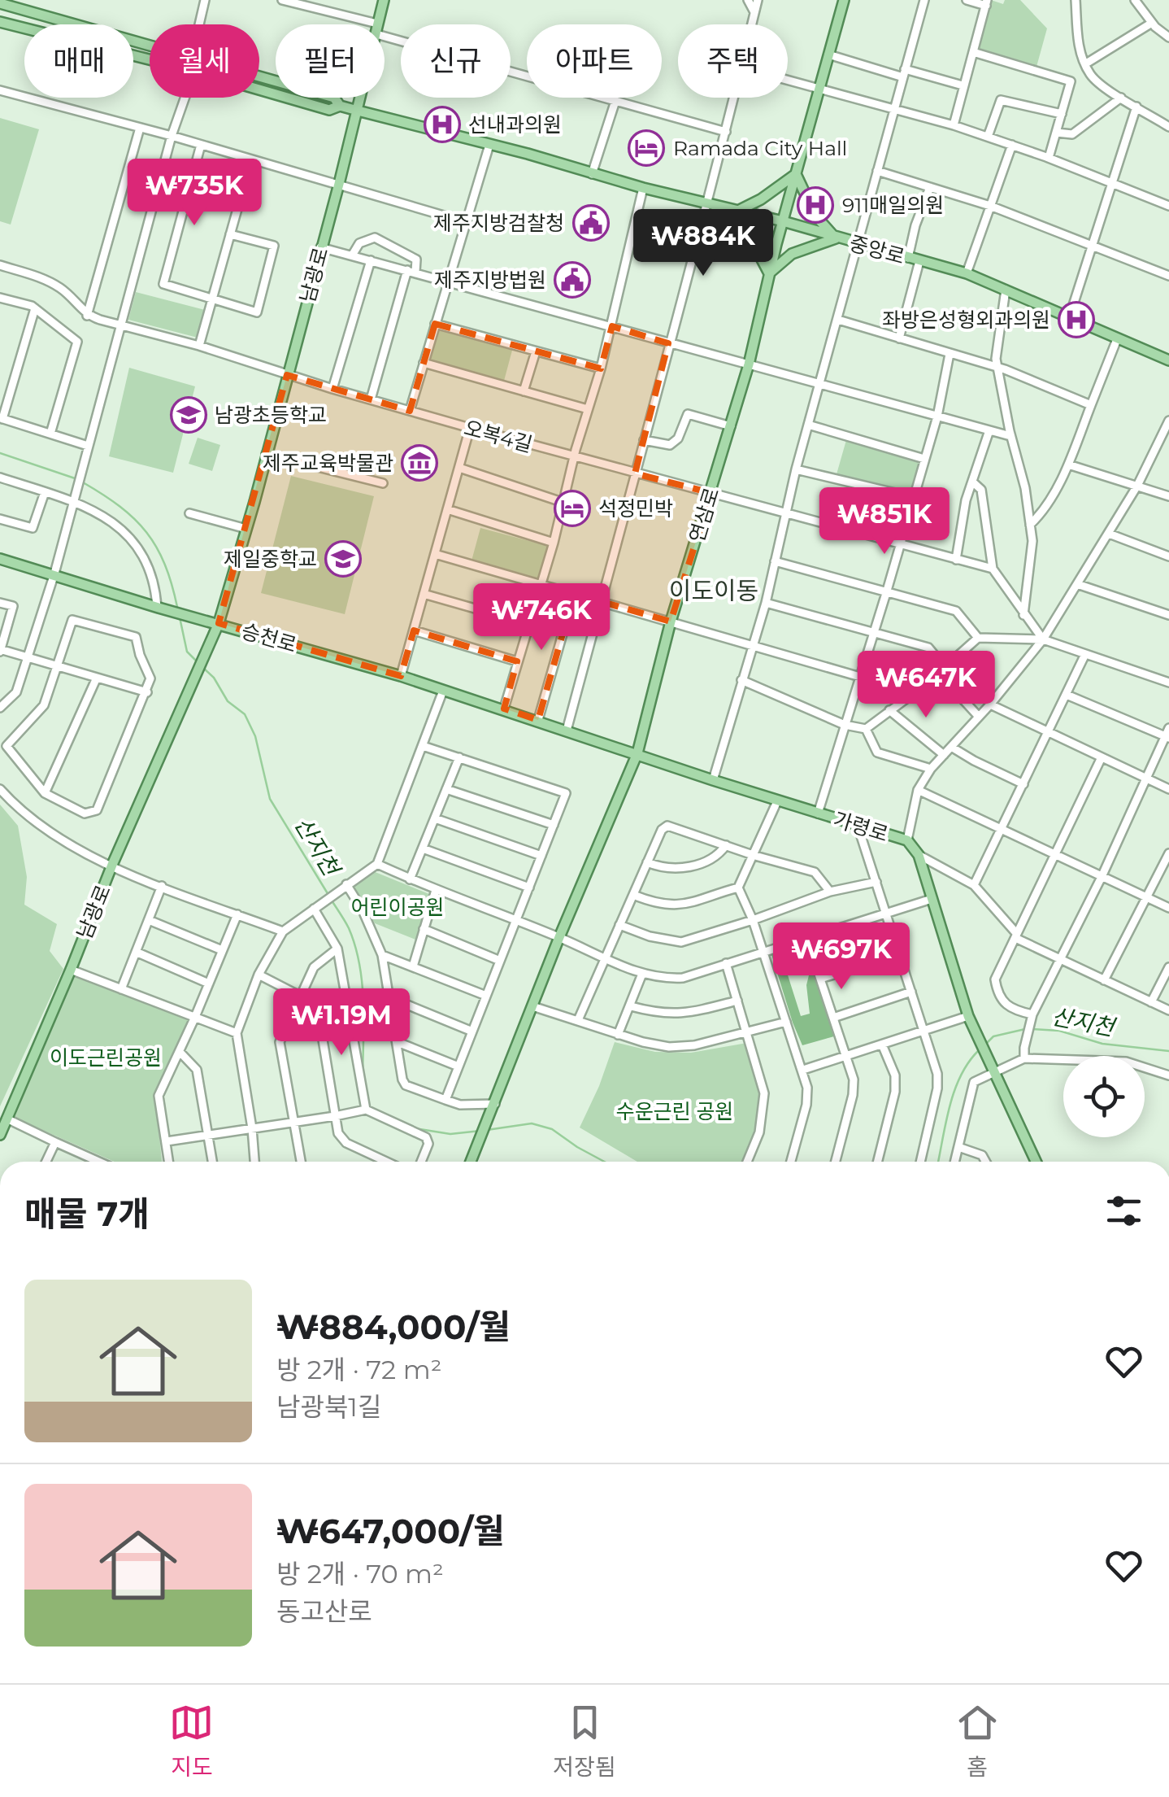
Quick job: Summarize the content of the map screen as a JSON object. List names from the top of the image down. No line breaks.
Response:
{"streets":{"main road":["중앙로","남광로","연삼로","승천로","가령로"],"street":["오복4길"]},"crossings":[["중앙로","남광로"],["중앙로","연삼로"],["남광로","오복4길"],["남광로","승천로"],["오복4길","연삼로"],["연삼로","승천로"],["연삼로","가령로"],["승천로","가령로"]],"districts":["이도이동"],"water":["산지천"],"parks":["어린이공원","이도근린공원","수운근린 공원"],"places":{"hospital":["선내과의원","911매일의원","좌방은성형외과의원"],"hotel":["Ramada City Hall","석정민박"],"public building":["제주지방검찰청","제주지방법원"],"school or university":["남광초등학교","제일중학교"],"museum":["제주교육박물관"]},"page":{"chip":["매매","월세","필터","신규","아파트","주택"],"price":["₩735K","₩884K","₩851K","₩746K","₩647K","₩697K","₩1.19M"],"heading":"매물 7개","list":[{"name":"₩884,000/월","note":"방 2개 · 72 m² · 남광북1길"},{"name":"₩647,000/월","note":"방 2개 · 70 m² · 동고산로"}],"tabs":["지도","저장됨","홈"]}}
